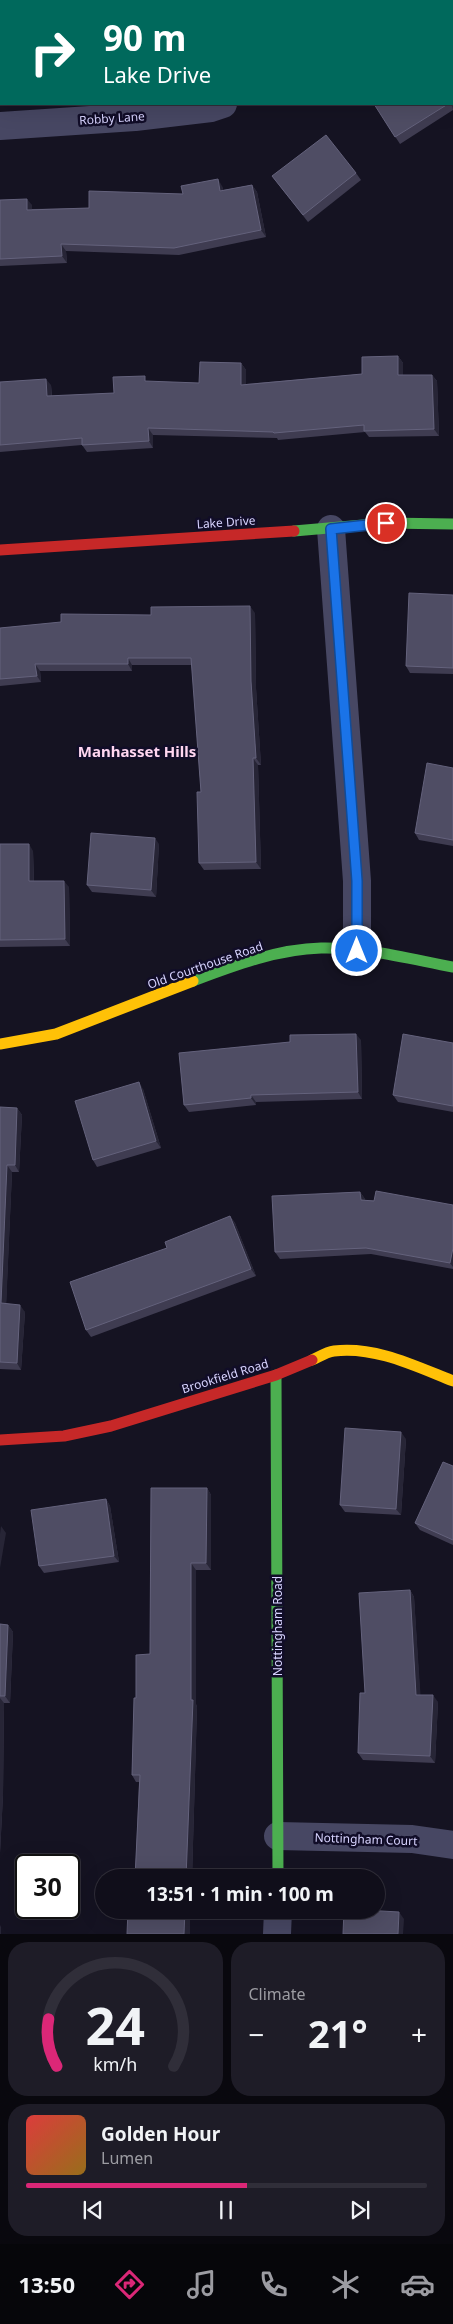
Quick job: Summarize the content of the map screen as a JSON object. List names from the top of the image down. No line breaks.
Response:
{"streets":{"street":["Robby Lane","Lake Drive","Old Courthouse Road","Brookfield Road","Nottingham Road","Nottingham Court"]},"crossings":[["Brookfield Road","Nottingham Road"],["Nottingham Road","Nottingham Court"]],"districts":["Manhasset Hills"],"page":{"turn":["90 m","Lake Drive"],"limit":"30","trip":"13:51 · 1 min · 100 m","tile":"Climate","heat":["−","21°","+"],"song":["Golden Hour","Lumen"],"tabs":"13:50","gauge":["24","km/h"]}}
